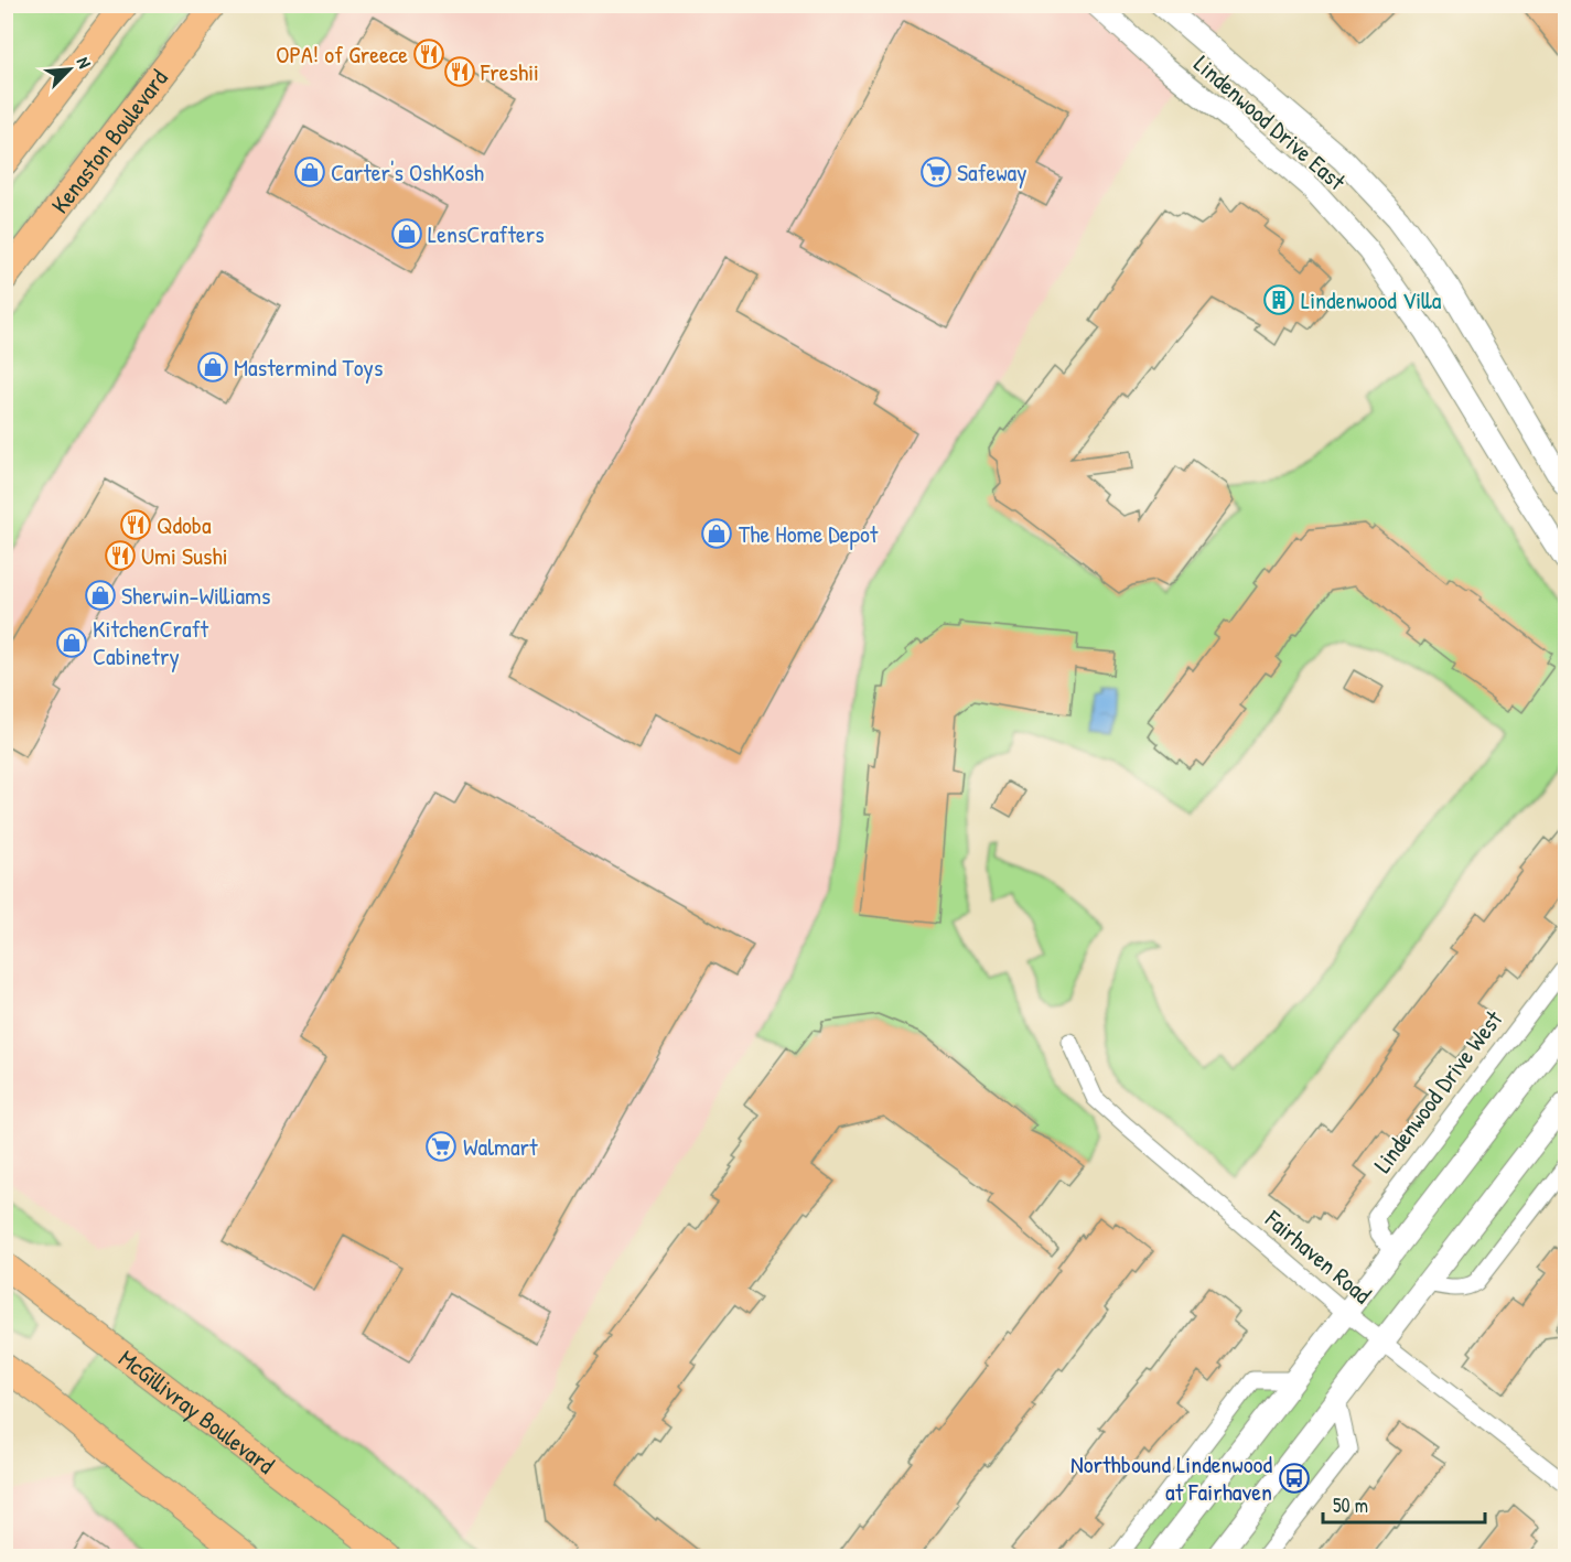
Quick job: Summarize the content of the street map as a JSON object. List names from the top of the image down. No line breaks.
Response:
{"streets":{"main road":["Kenaston Boulevard","McGillivray Boulevard"],"street":["Lindenwood Drive East","Lindenwood Drive West","Fairhaven Road"]},"places":{"restaurant":["OPA! of Greece","Freshii","Qdoba","Umi Sushi"],"shop":["Carter's OshKosh","LensCrafters","Mastermind Toys","The Home Depot","Sherwin-Williams","KitchenCraft Cabinetry"],"supermarket":["Safeway","Walmart"],"building":["Lindenwood Villa"],"bus stop":["Northbound Lindenwood at Fairhaven"]},"scale_bar":"50 m","north":"top right"}
